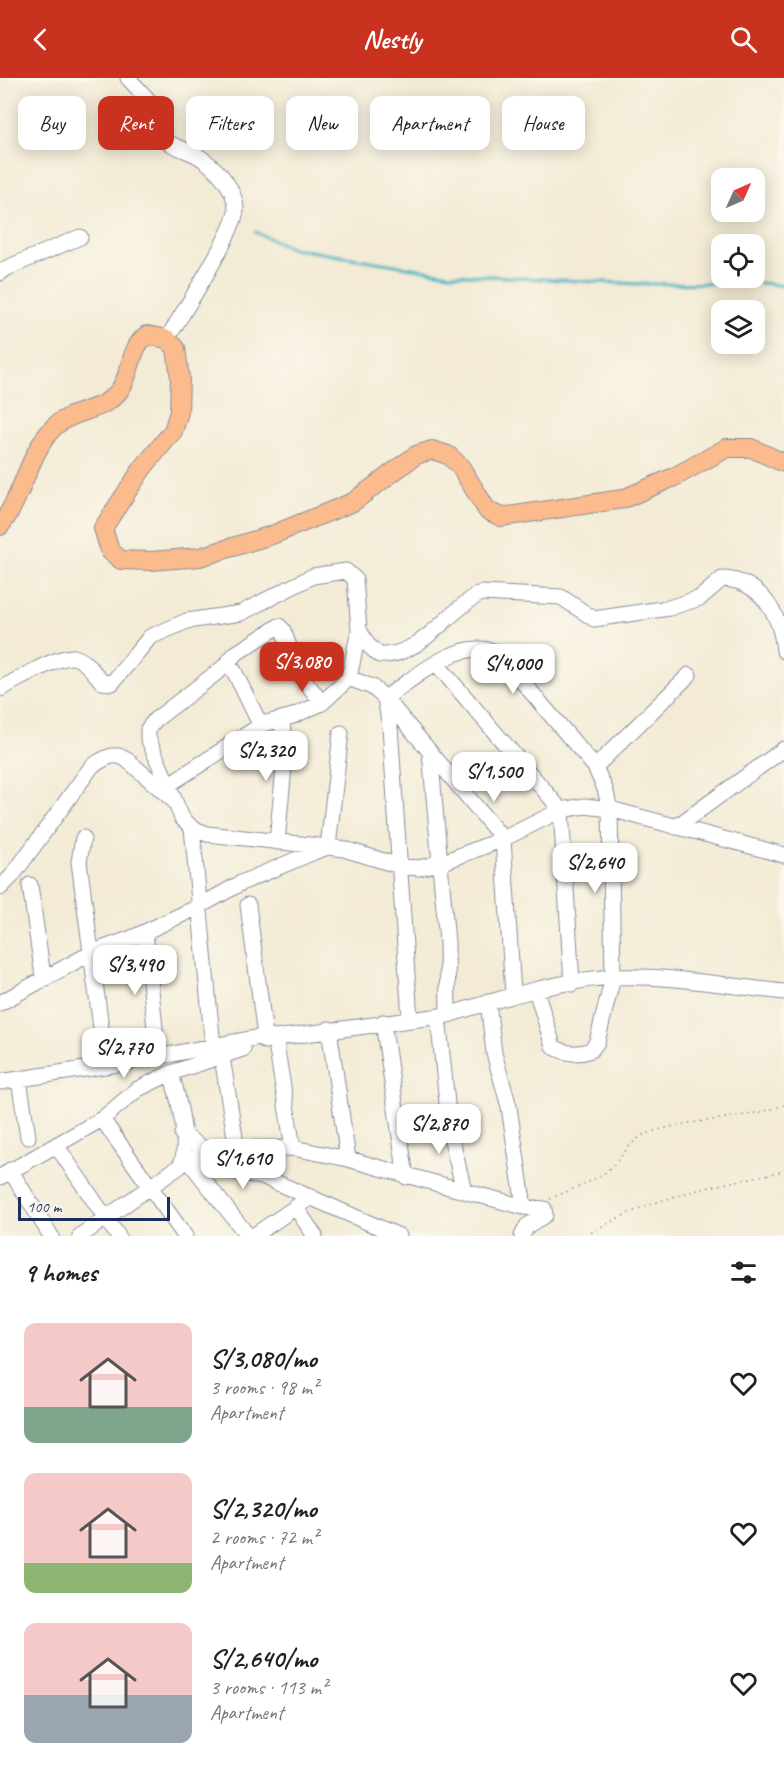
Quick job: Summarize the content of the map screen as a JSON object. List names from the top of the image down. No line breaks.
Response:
{"scale_bar":"100 m","north":"top right","page":{"header":"Nestly","chip":["Buy","Rent","Filters","New","Apartment","House"],"price":["S/3,080","S/4,000","S/2,320","S/1,500","S/2,640","S/3,490","S/2,770","S/2,870","S/1,610"],"scale":"100 m","heading":"9 homes","list":[{"name":"S/3,080/mo","note":"3 rooms · 98 m² · Apartment"},{"name":"S/2,320/mo","note":"2 rooms · 72 m² · Apartment"},{"name":"S/2,640/mo","note":"3 rooms · 113 m² · Apartment"}]}}
